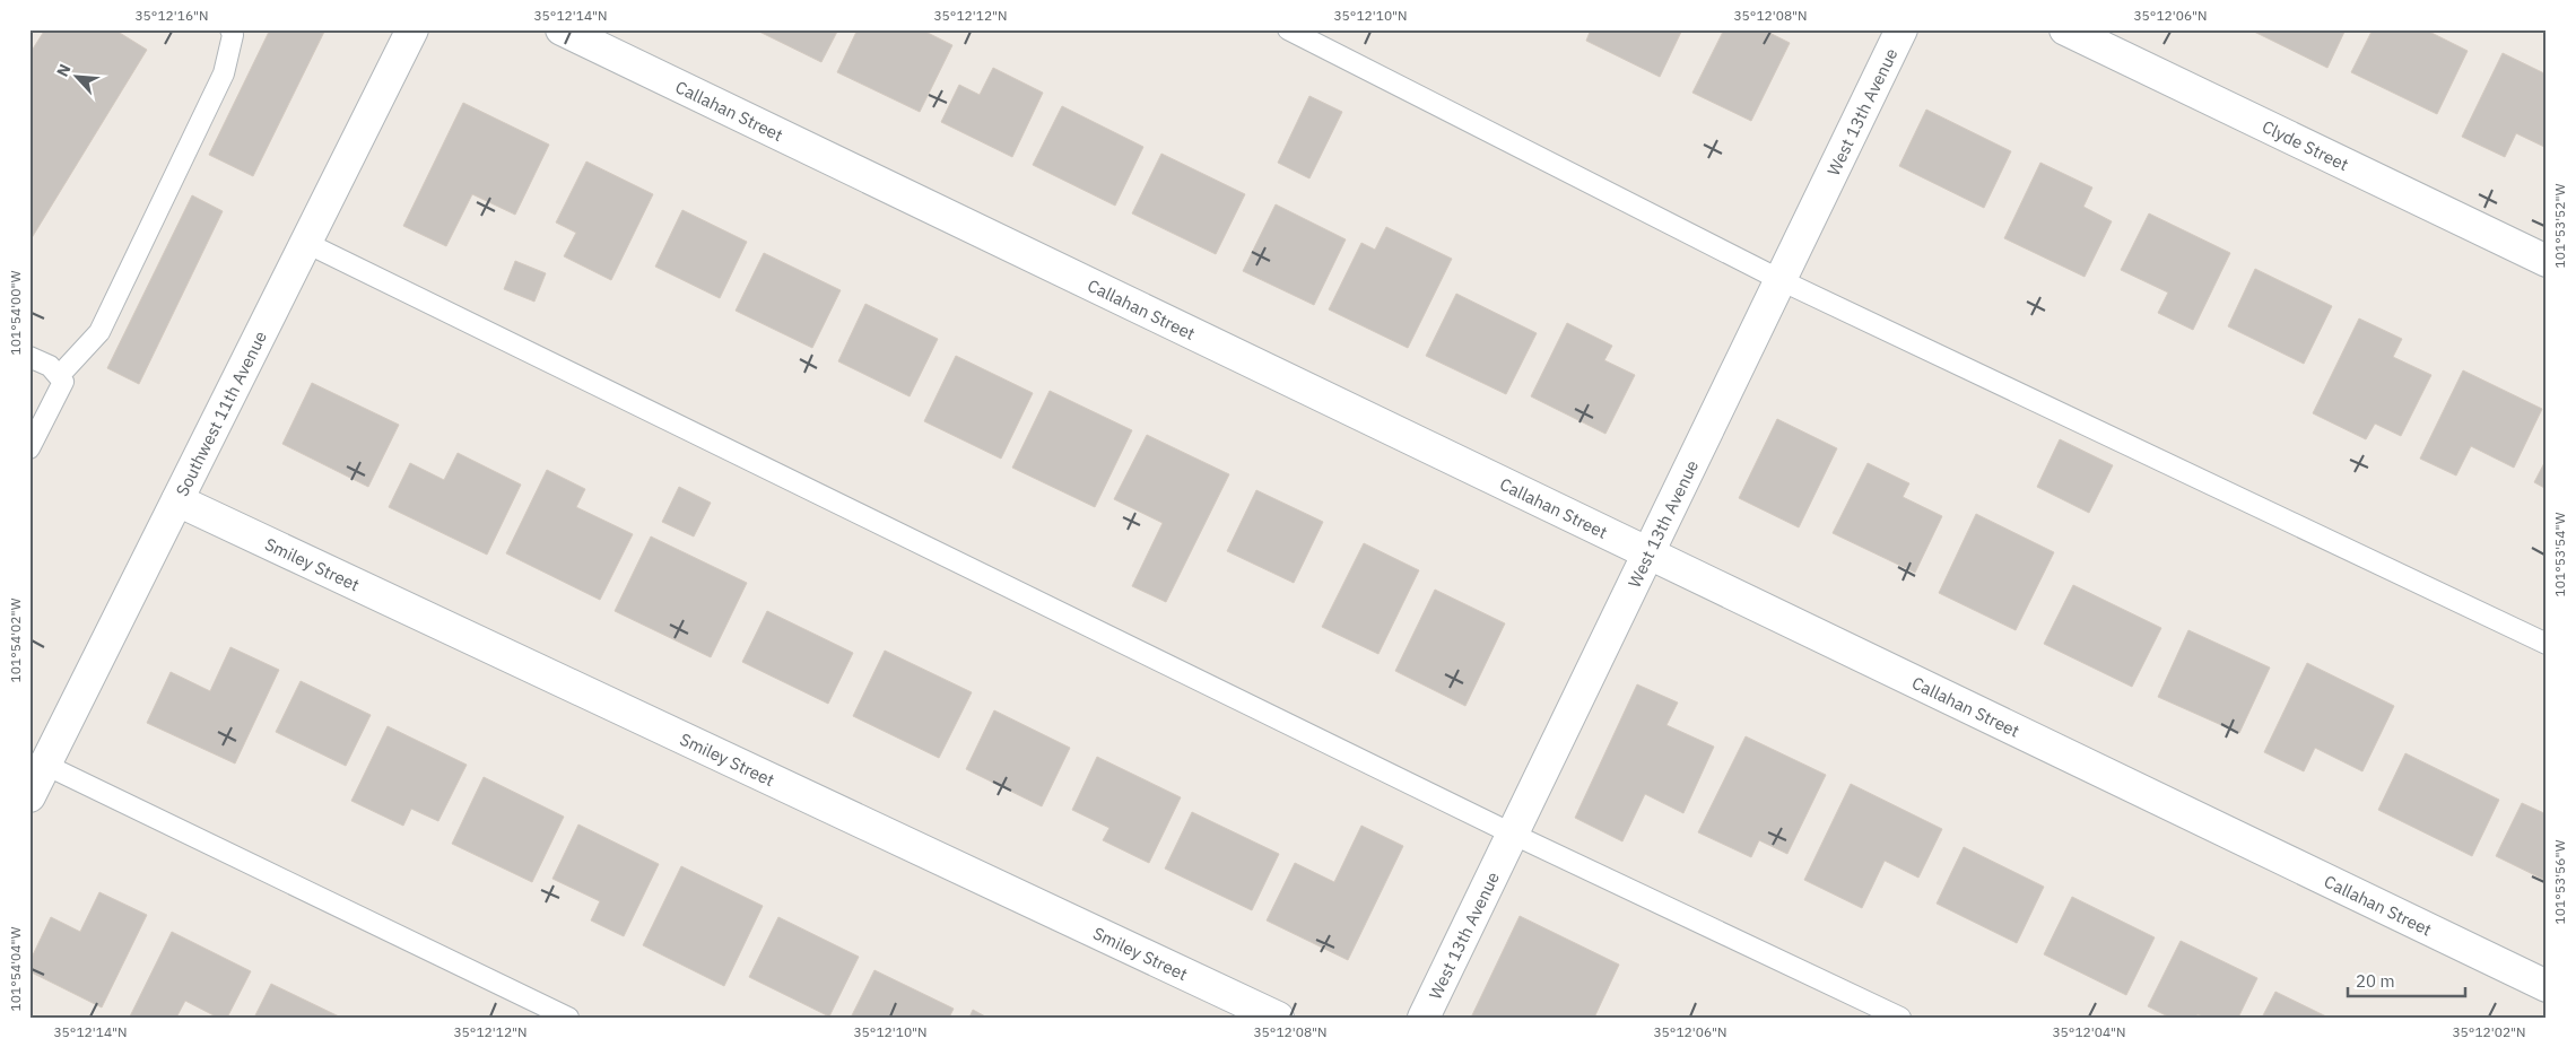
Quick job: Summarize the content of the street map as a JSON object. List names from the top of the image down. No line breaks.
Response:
{"streets":{"street":["Callahan Street","West 13th Avenue","Clyde Street","Southwest 11th Avenue","Smiley Street"]},"crossings":[["Callahan Street","West 13th Avenue"],["Southwest 11th Avenue","Smiley Street"]],"scale_bar":"20 m","north":"top left","coordinates":["35°12'16\"N","35°12'14\"N","35°12'12\"N","35°12'10\"N","35°12'08\"N","35°12'06\"N","101°53'52\"W","101°54'00\"W","101°53'54\"W","101°54'02\"W","101°53'56\"W","101°54'04\"W","35°12'04\"N","35°12'02\"N"]}
